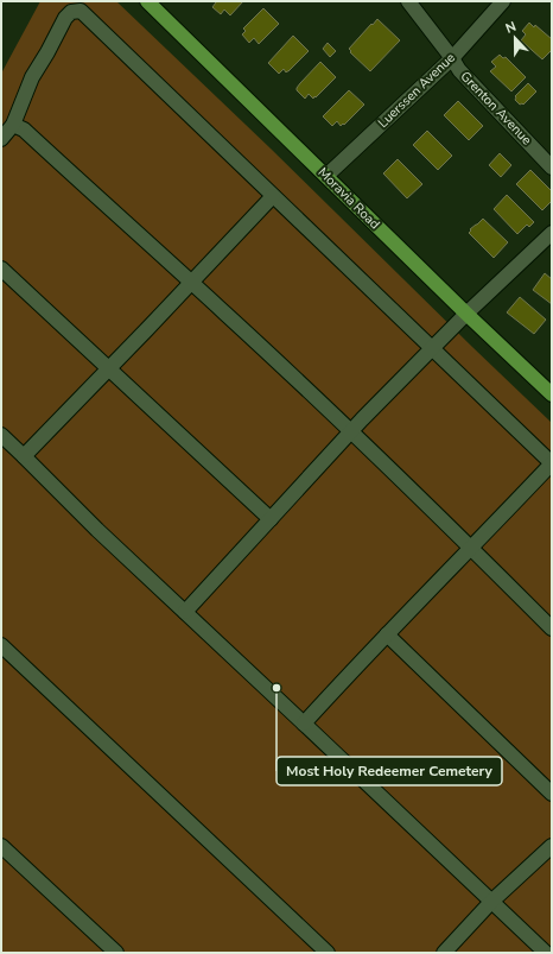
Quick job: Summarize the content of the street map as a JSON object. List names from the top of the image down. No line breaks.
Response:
{"streets":{"main road":["Moravia Road"],"street":["Luerssen Avenue","Grenton Avenue"]},"crossings":[["Luerssen Avenue","Grenton Avenue"],["Luerssen Avenue","Moravia Road"]],"places":["Most Holy Redeemer Cemetery"],"north":"top"}
